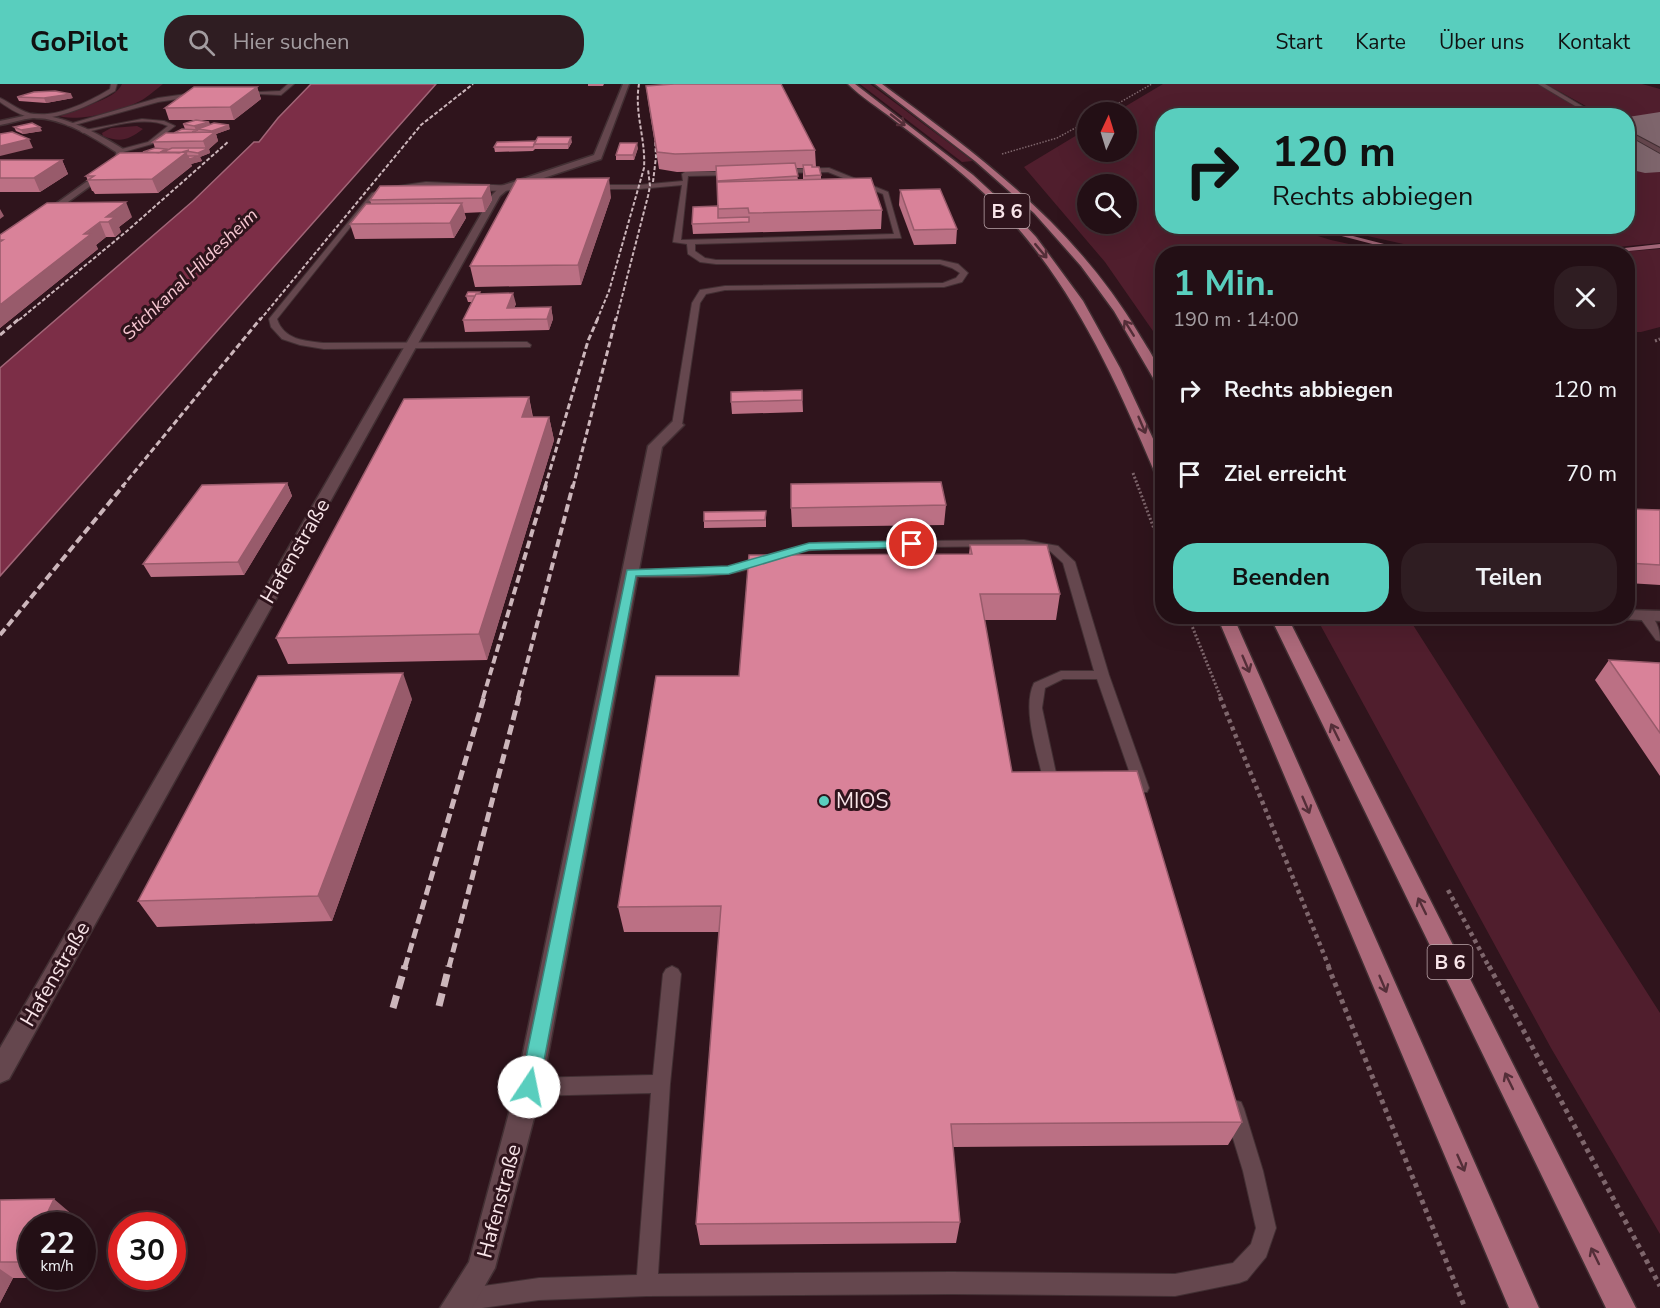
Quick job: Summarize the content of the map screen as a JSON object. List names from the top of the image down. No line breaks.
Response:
{"streets":{"main road":["B 6"],"street":["Hafenstraße"]},"water":["Stichkanal Hildesheim"],"places":["MIOS"],"north":"top","page":{"header":"GoPilot","search":"Hier suchen","nav":["Start","Karte","Über uns","Kontakt"],"turn":["120 m","Rechts abbiegen"],"heading":["1 Min.","190 m · 14:00"],"list":[{"name":"Rechts abbiegen","value":"120 m"},{"name":"Ziel erreicht","value":"70 m"}],"buttons":["Beenden","Teilen"],"speed":"22 km/h","limit":"30"}}
